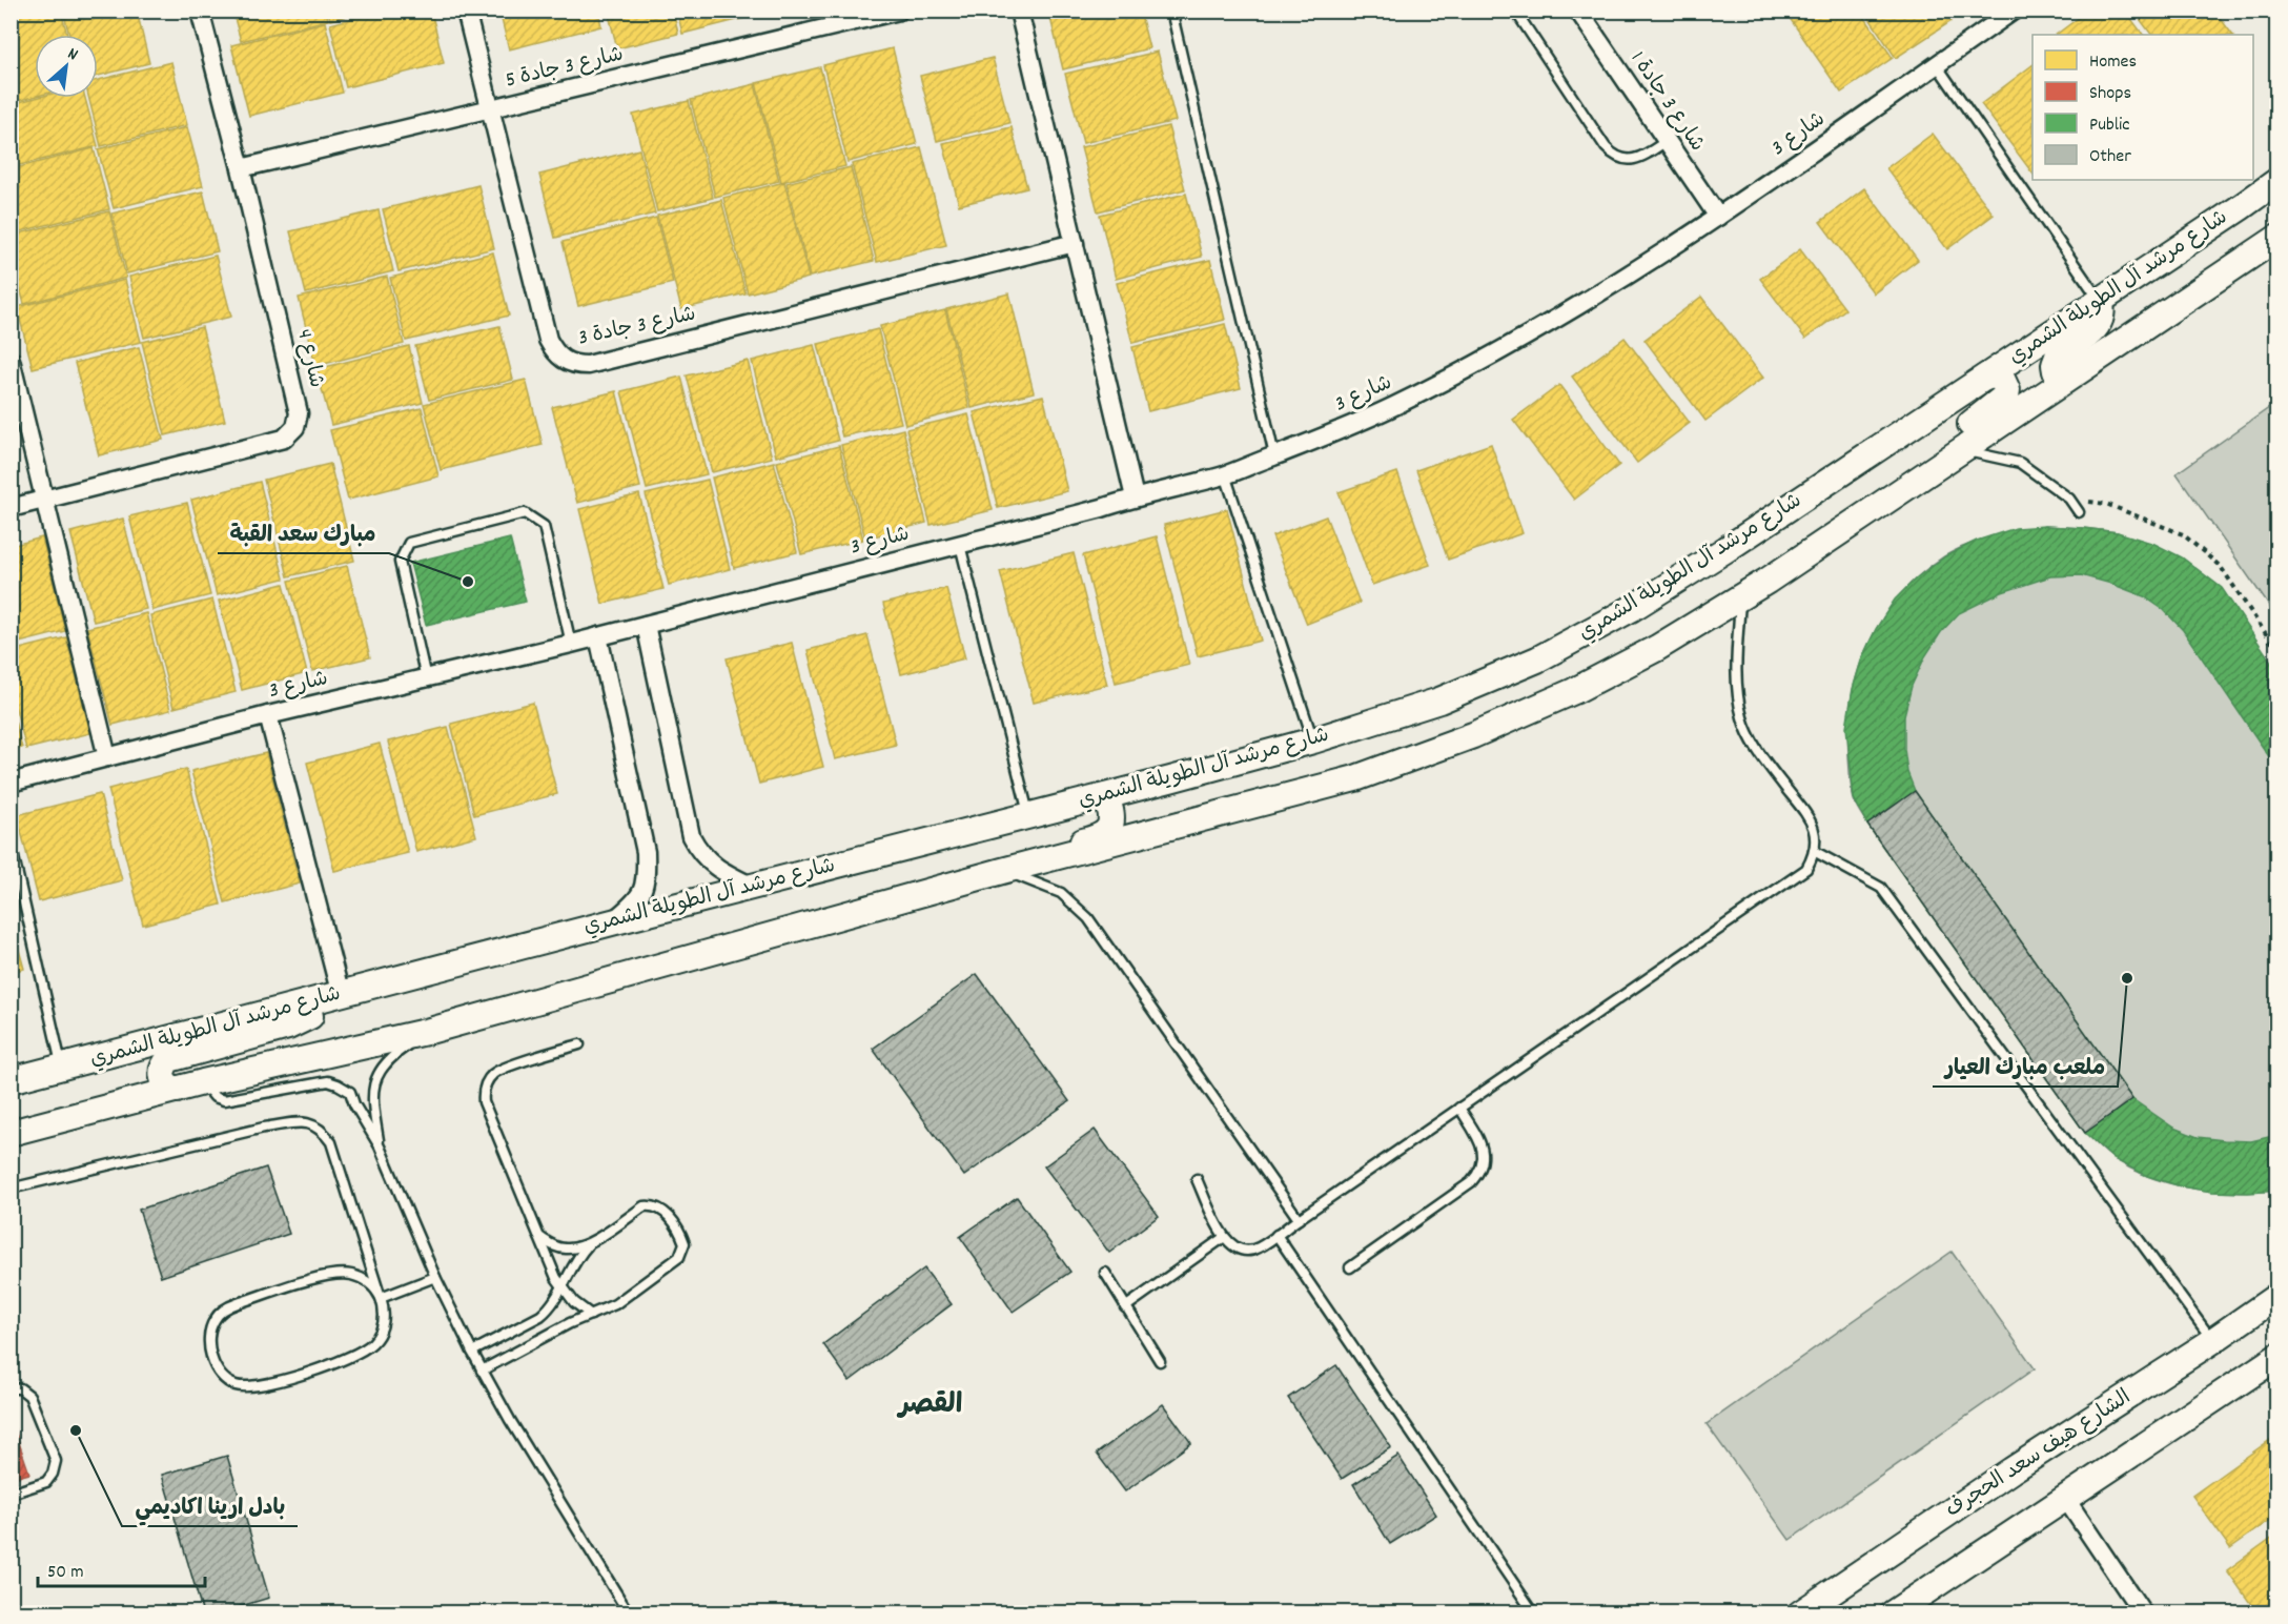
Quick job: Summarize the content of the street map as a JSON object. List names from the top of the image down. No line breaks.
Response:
{"streets":{"main road":["شارع مرشد آل الطويلة الشمري","الشارع هيف سعد الحجرف"],"street":["شارع 3 جادة 5","شارع 3 جادة 1","شارع 3","شارع 3 جادة 3","شارع 4"]},"crossings":[["شارع 3 جادة 5","شارع 3 جادة 3"],["شارع 3 جادة 5","شارع 4"],["شارع 3 جادة 1","شارع 3"]],"districts":["القصر"],"places":["مبارك سعد القبة","ملعب مبارك العيار","بادل ارينا اكاديمي"],"legend":["Homes","Shops","Public","Other"],"scale_bar":"50 m","north":"top right"}
